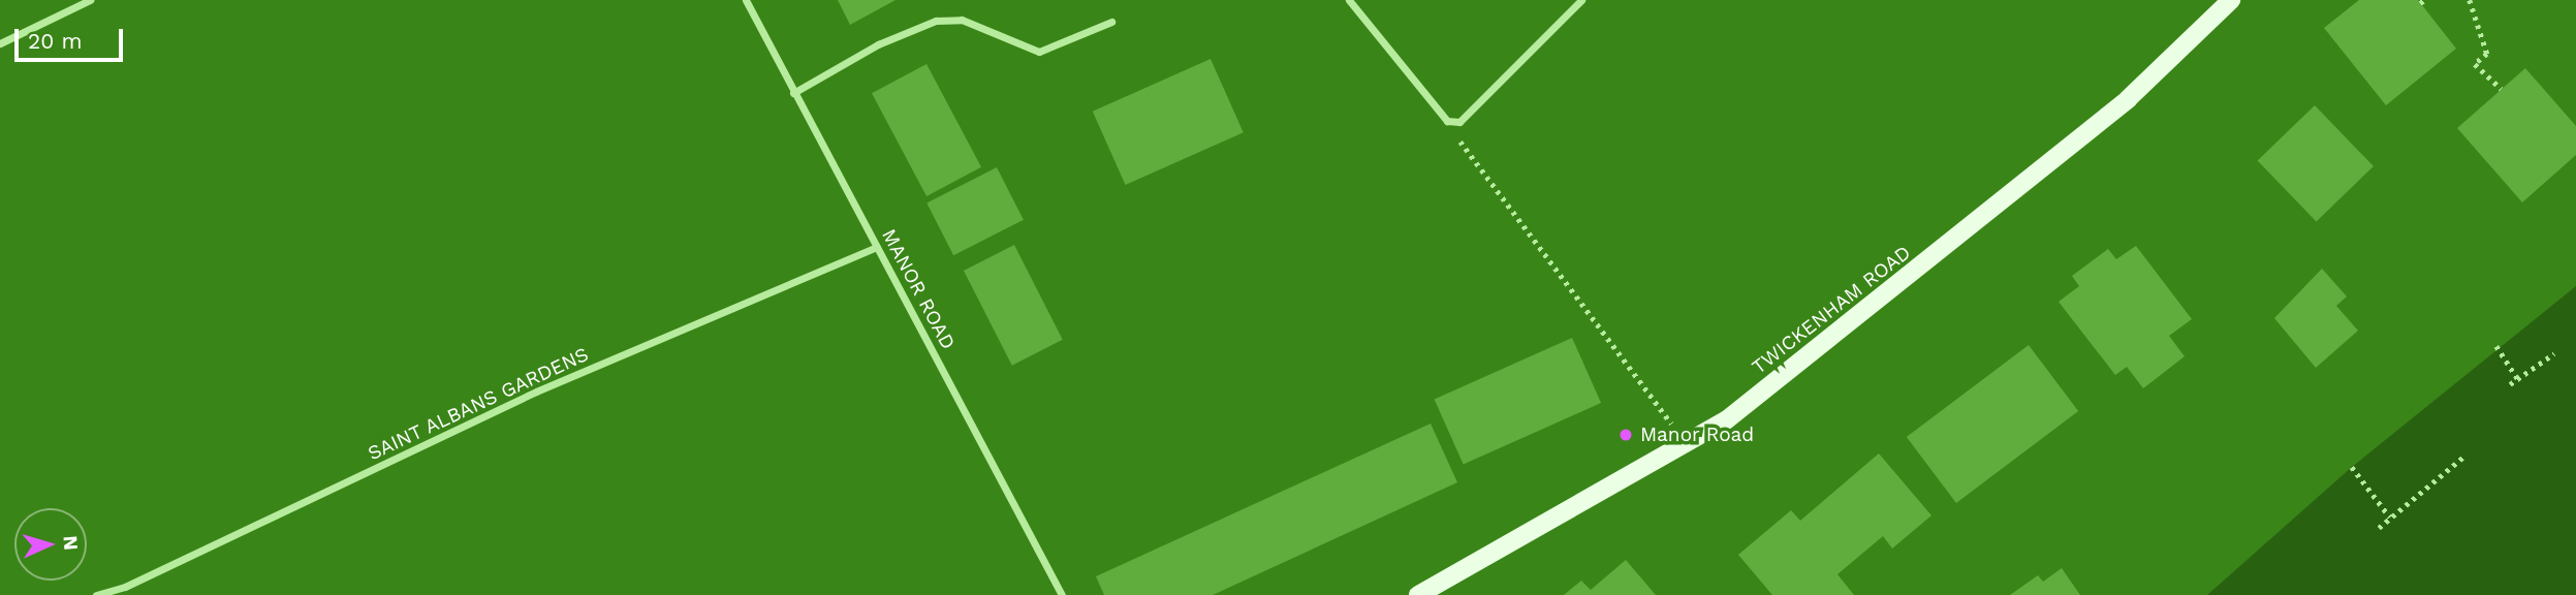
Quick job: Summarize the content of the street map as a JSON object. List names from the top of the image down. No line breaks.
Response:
{"streets":{"main road":["TWICKENHAM ROAD"],"street":["MANOR ROAD","SAINT ALBANS GARDENS"]},"crossings":[["MANOR ROAD","SAINT ALBANS GARDENS"]],"places":["Manor Road"],"scale_bar":"20 m","north":"right"}
